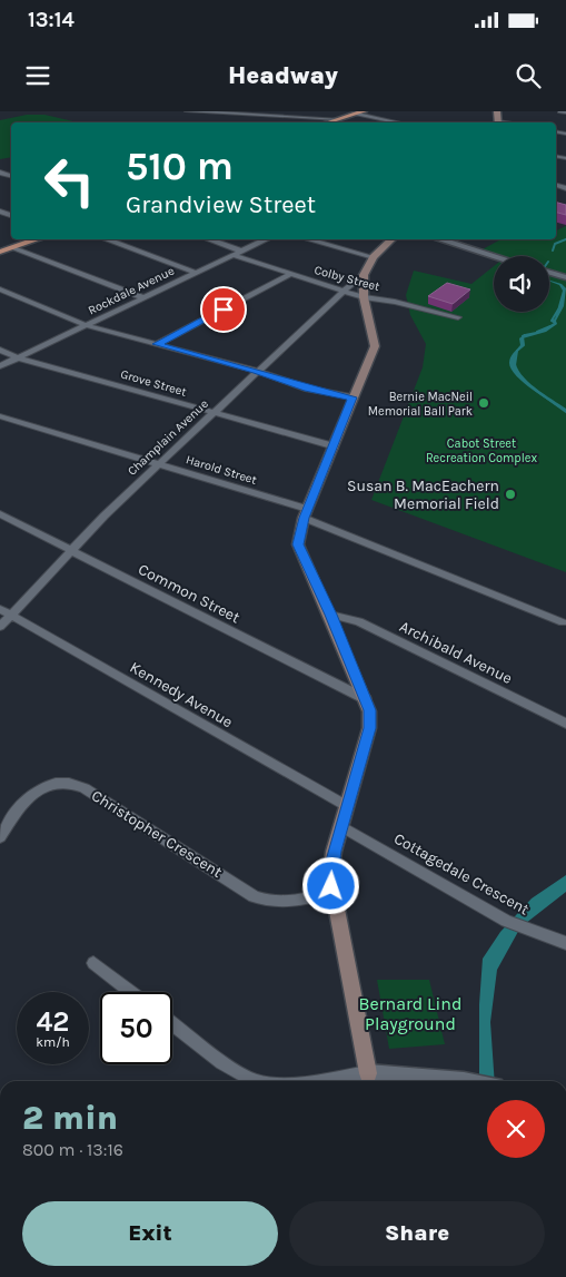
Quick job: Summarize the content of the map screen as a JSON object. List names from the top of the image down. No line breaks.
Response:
{"streets":{"street":["Colby Street","Rockdale Avenue","Grove Street","Champlain Avenue","Harold Street","Common Street","Archibald Avenue","Kennedy Avenue","Christopher Crescent","Cottagedale Crescent"]},"crossings":[["Colby Street","Rockdale Avenue"],["Colby Street","Champlain Avenue"],["Rockdale Avenue","Grove Street"],["Grove Street","Champlain Avenue"],["Champlain Avenue","Harold Street"],["Champlain Avenue","Common Street"],["Champlain Avenue","Kennedy Avenue"]],"parks":["Cabot Street Recreation Complex","Bernard Lind Playground"],"places":["Bernie MacNeil Memorial Ball Park","Susan B. MacEachern Memorial Field"],"page":{"status":"13:14","header":"Headway","turn":["510 m","Grandview Street"],"speed":"42 km/h","limit":"50","heading":["2 min","800 m · 13:16"],"buttons":["Exit","Share"]}}
